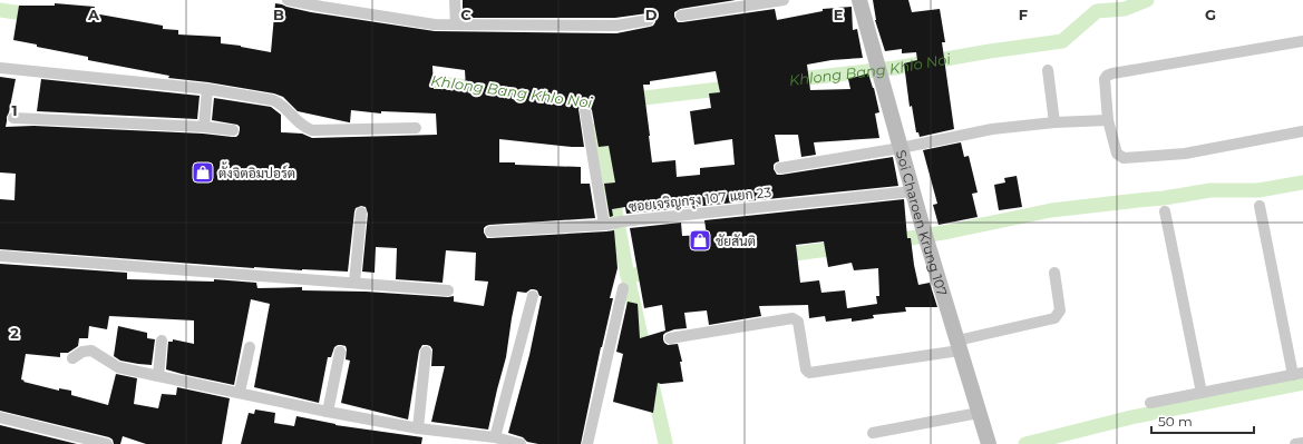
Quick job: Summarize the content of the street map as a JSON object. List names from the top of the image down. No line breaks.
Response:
{"streets":{"street":["ซอยเจริญกรุง 107 แยก 23","Soi Charoen Krung 107"]},"crossings":[["ซอยเจริญกรุง 107 แยก 23","Soi Charoen Krung 107"]],"water":["Khlong Bang Khlo Noi"],"places":{"shop":["ตั้งจิตอิมปอร์ต","ชัยสันติ"]},"scale_bar":"50 m","grid":{"columns":["A","B","C","D","E","F","G"],"rows":["1","2"]}}
